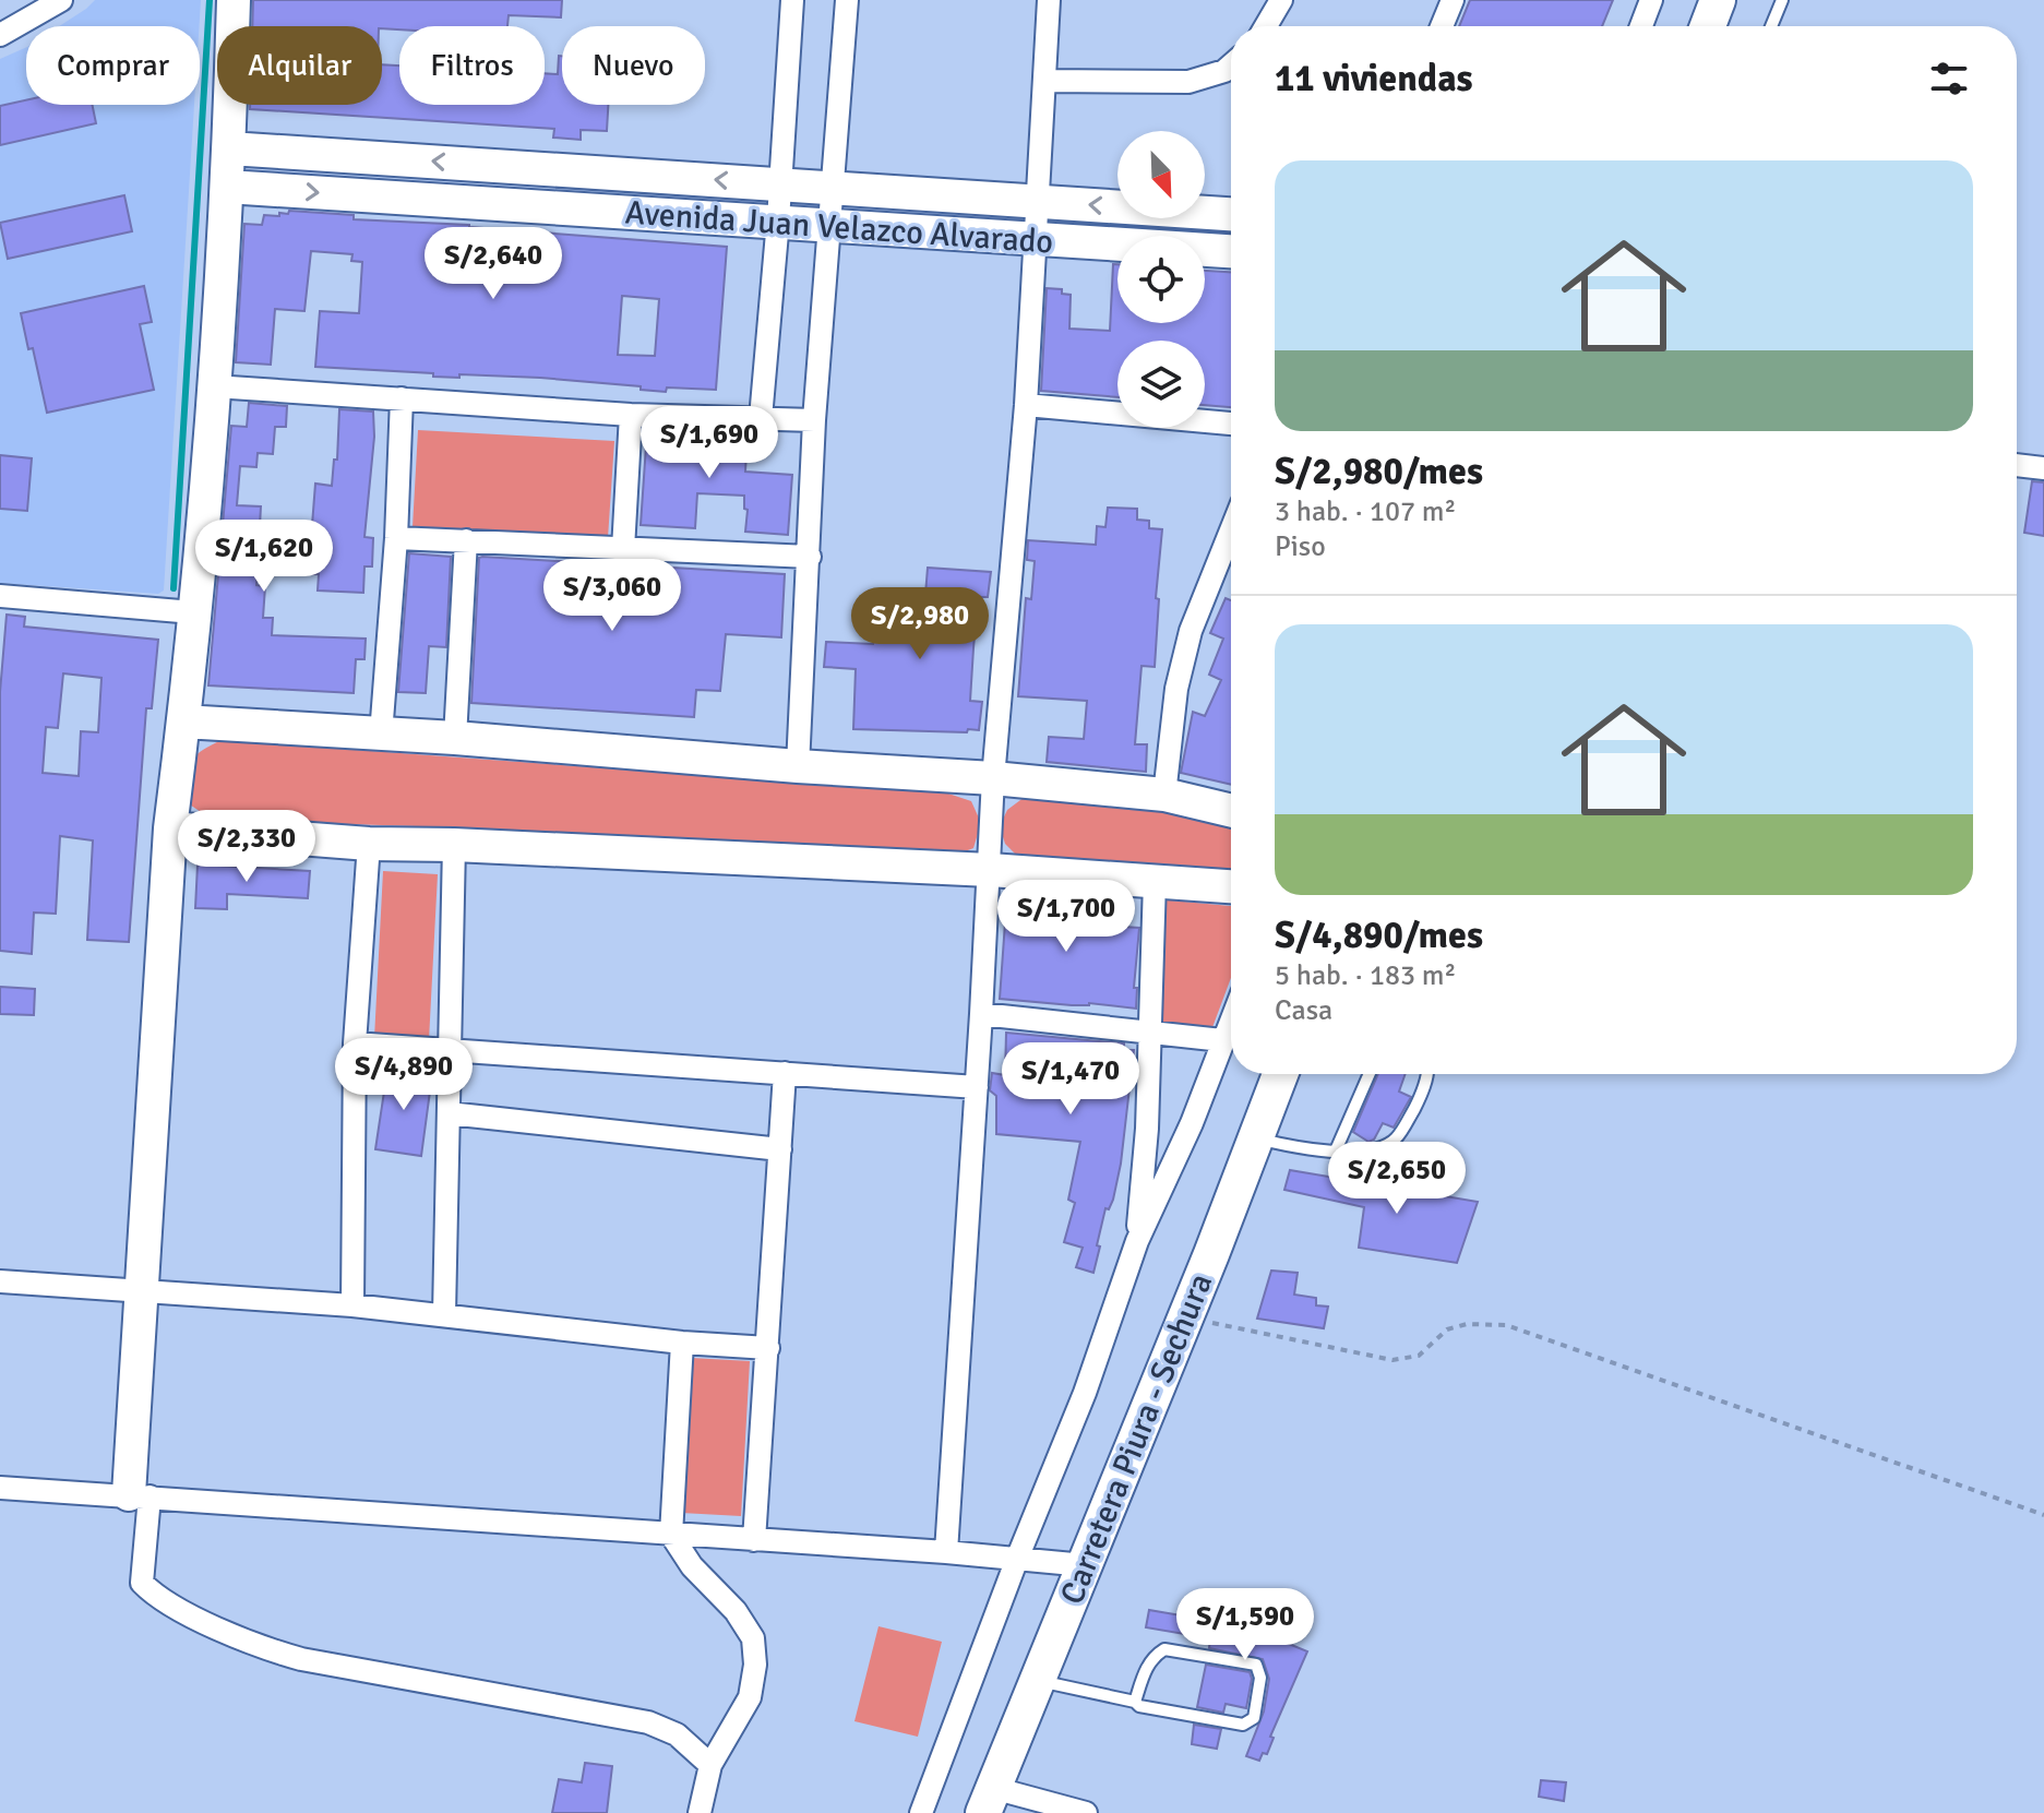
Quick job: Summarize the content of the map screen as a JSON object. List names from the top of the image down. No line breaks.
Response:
{"streets":{"main road":["Carretera Piura - Sechura"],"street":["Avenida Juan Velazco Alvarado"]},"north":"bottom right","page":{"chip":["Comprar","Alquilar","Filtros","Nuevo"],"heading":"11 viviendas","list":[{"name":"S/2,980/mes","note":"3 hab. · 107 m² · Piso"},{"name":"S/4,890/mes","note":"5 hab. · 183 m² · Casa"}],"price":["S/2,640","S/1,690","S/1,620","S/3,060","S/2,980","S/2,330","S/1,700","S/4,890","S/1,470","S/2,650","S/1,590"]}}
